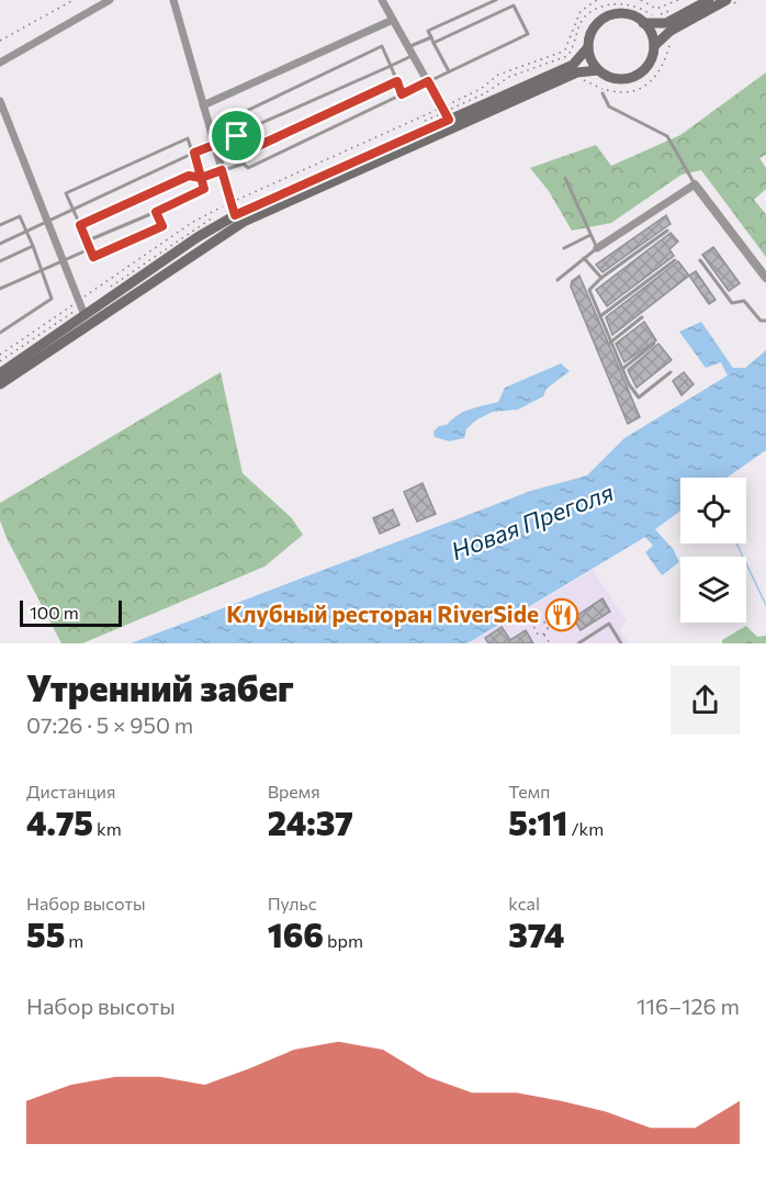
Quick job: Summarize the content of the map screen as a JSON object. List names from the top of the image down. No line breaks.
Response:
{"water":["Новая Преголя"],"places":{"restaurant":["Клубный ресторан RiverSide"]},"scale_bar":"100 m","page":{"scale":"100 m","heading":["Утренний забег","07:26 · 5 × 950 m"],"stats":[["Дистанция","4.75 km"],["Время","24:37"],["Темп","5:11 /km"],["Набор высоты","55 m"],["Пульс","166 bpm"],["kcal","374"]],"chart":["Набор высоты","116–126 m"]}}
